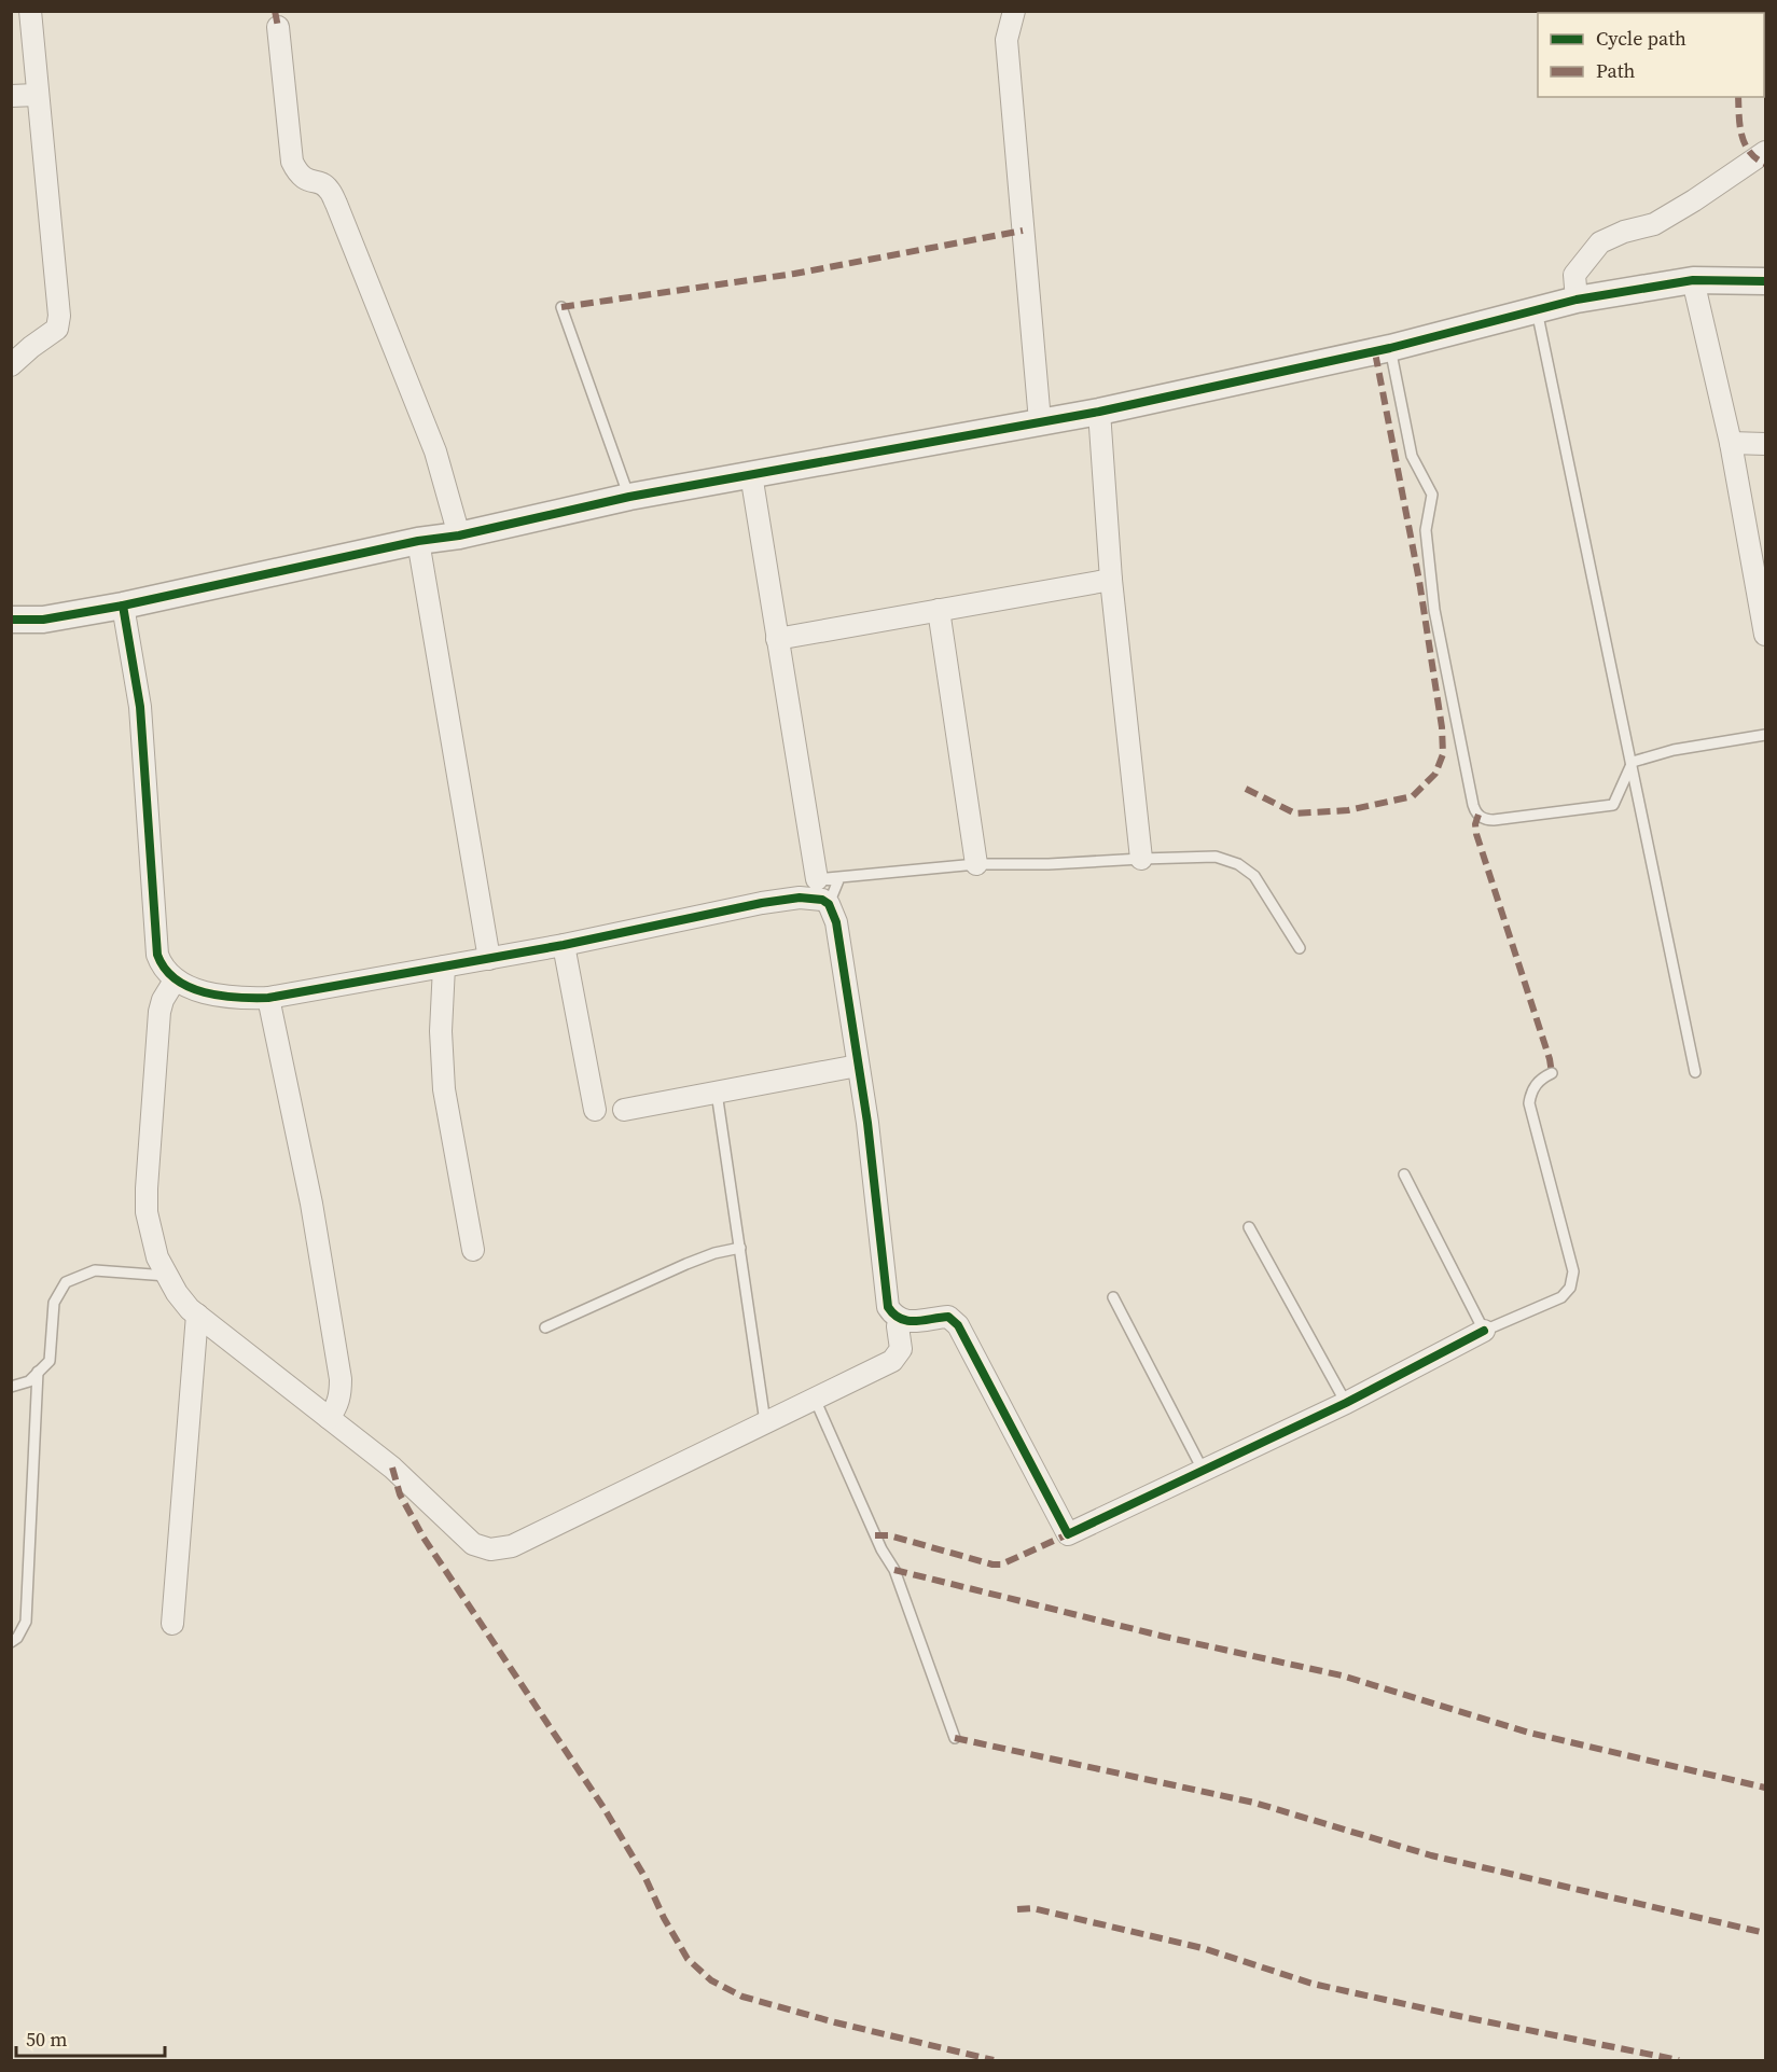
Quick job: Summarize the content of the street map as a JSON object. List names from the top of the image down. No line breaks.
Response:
{"legend":["Cycle path","Path"],"scale_bar":"50 m"}
